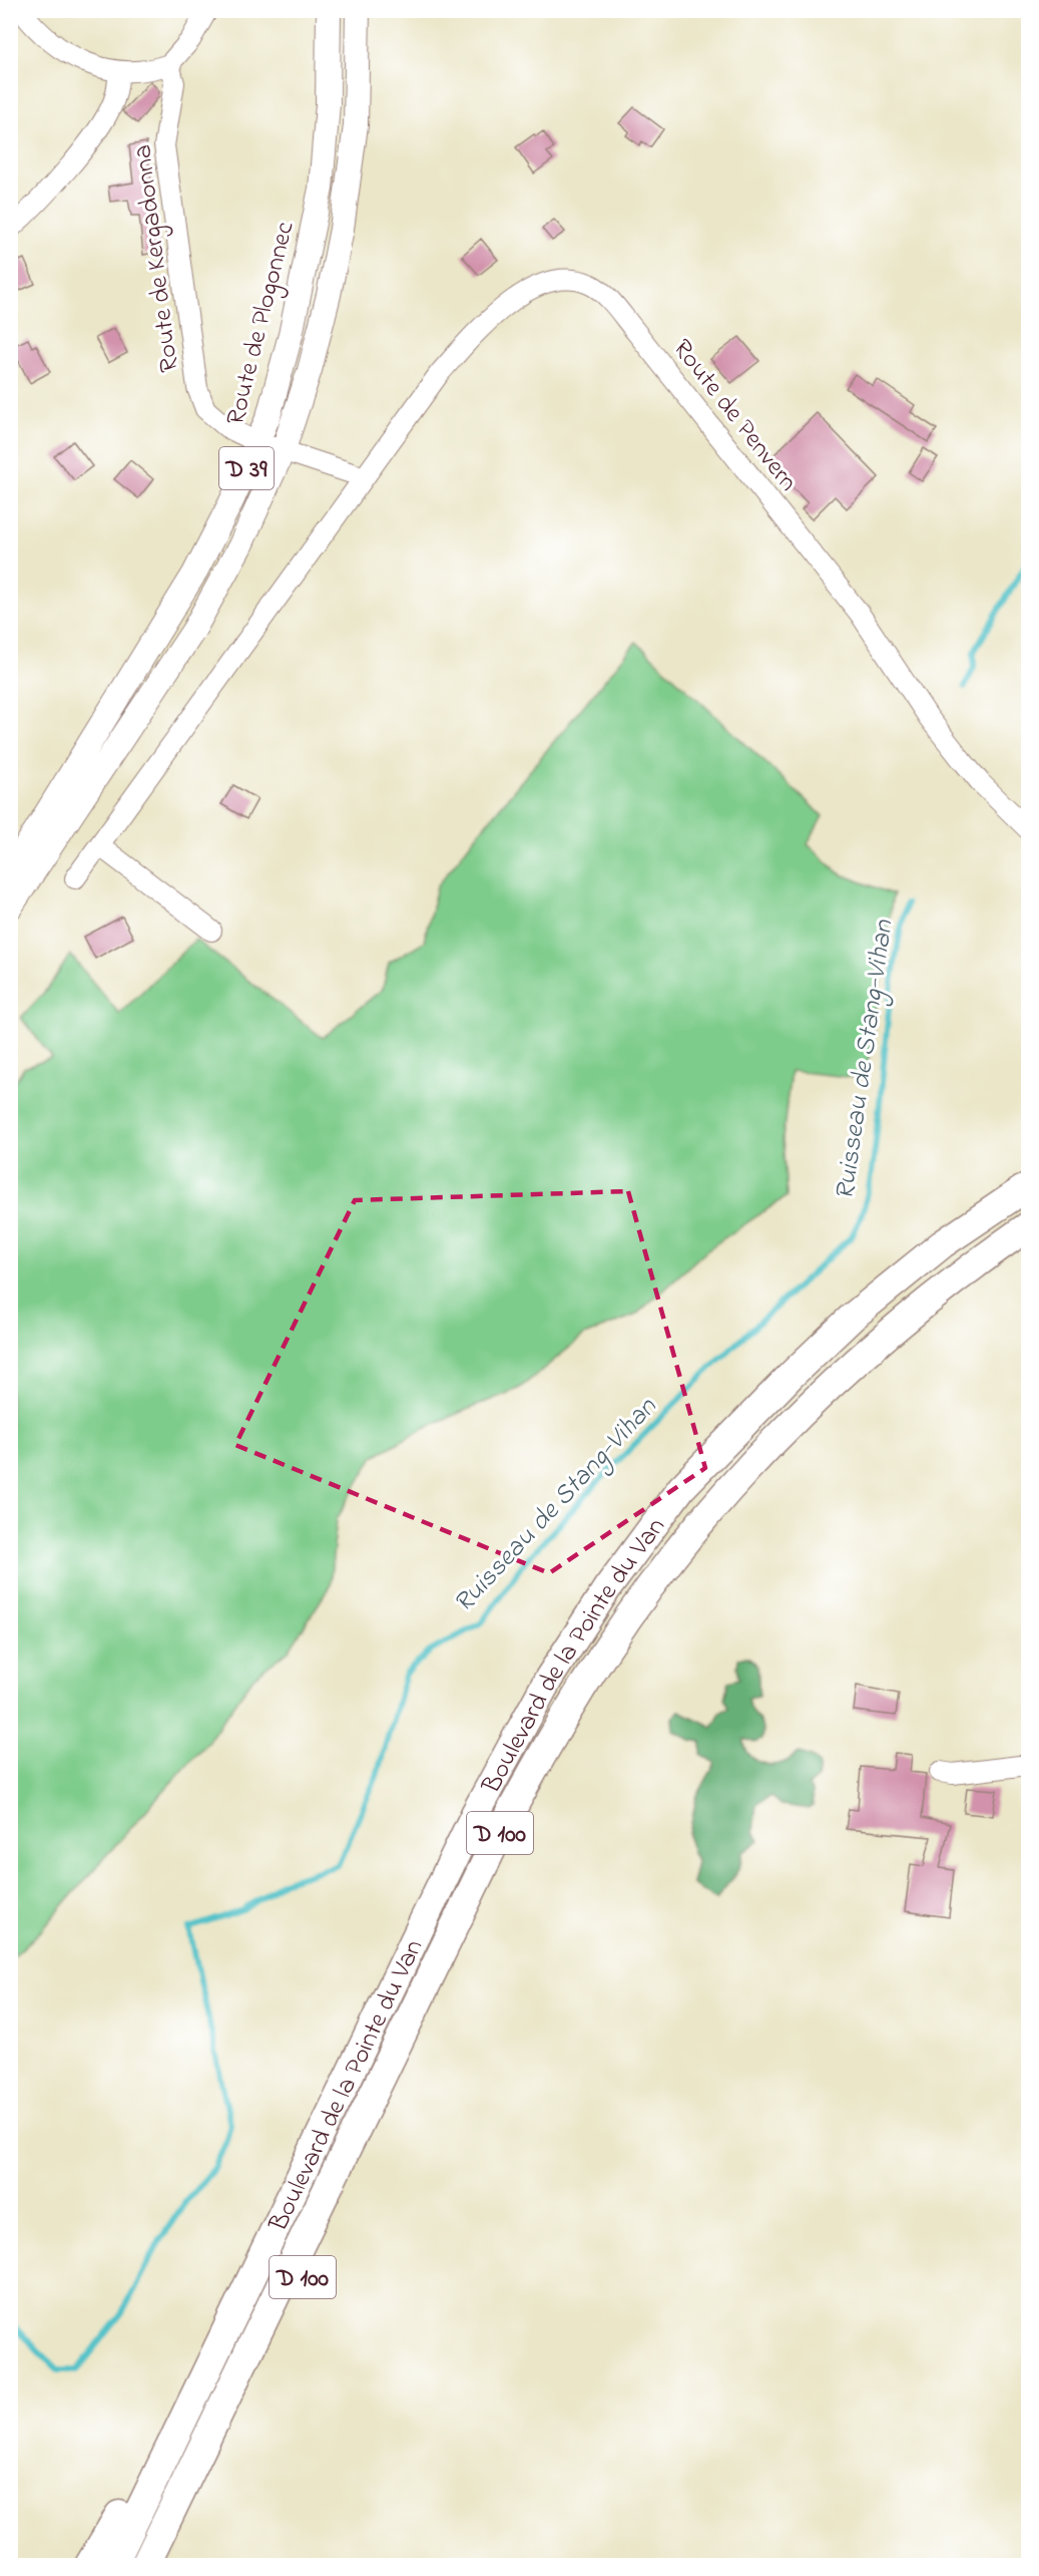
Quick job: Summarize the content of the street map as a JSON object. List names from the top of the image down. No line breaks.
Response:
{"streets":{"highway":["Boulevard de la Pointe du Van","D 100"],"main road":["Route de Plogonnec","D 39"],"street":["Route de Kergadonna","Route de Penvern"]},"crossings":[["Route de Kergadonna","Route de Plogonnec"],["Route de Kergadonna","D 39"],["Boulevard de la Pointe du Van","D 100"]],"water":["Ruisseau de Stang-Vihan"]}
